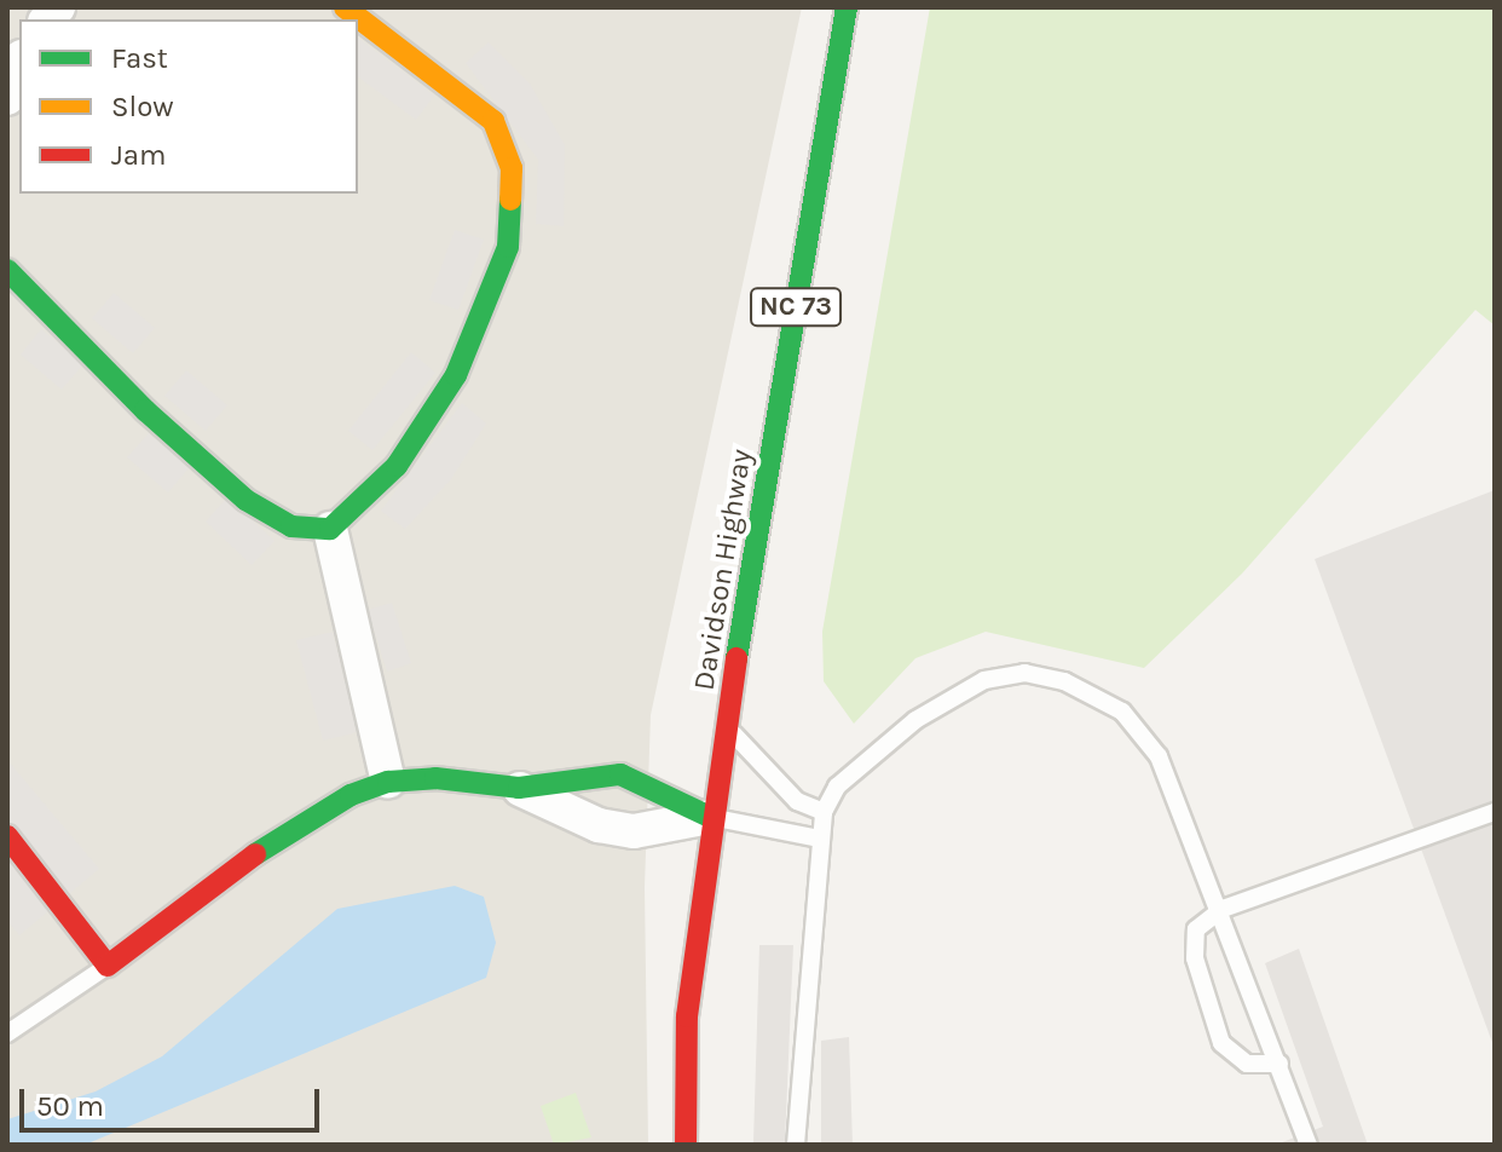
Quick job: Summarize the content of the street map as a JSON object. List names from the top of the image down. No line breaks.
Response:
{"streets":{"street":["NC 73","Davidson Highway"]},"legend":["Fast","Slow","Jam"],"scale_bar":"50 m"}
